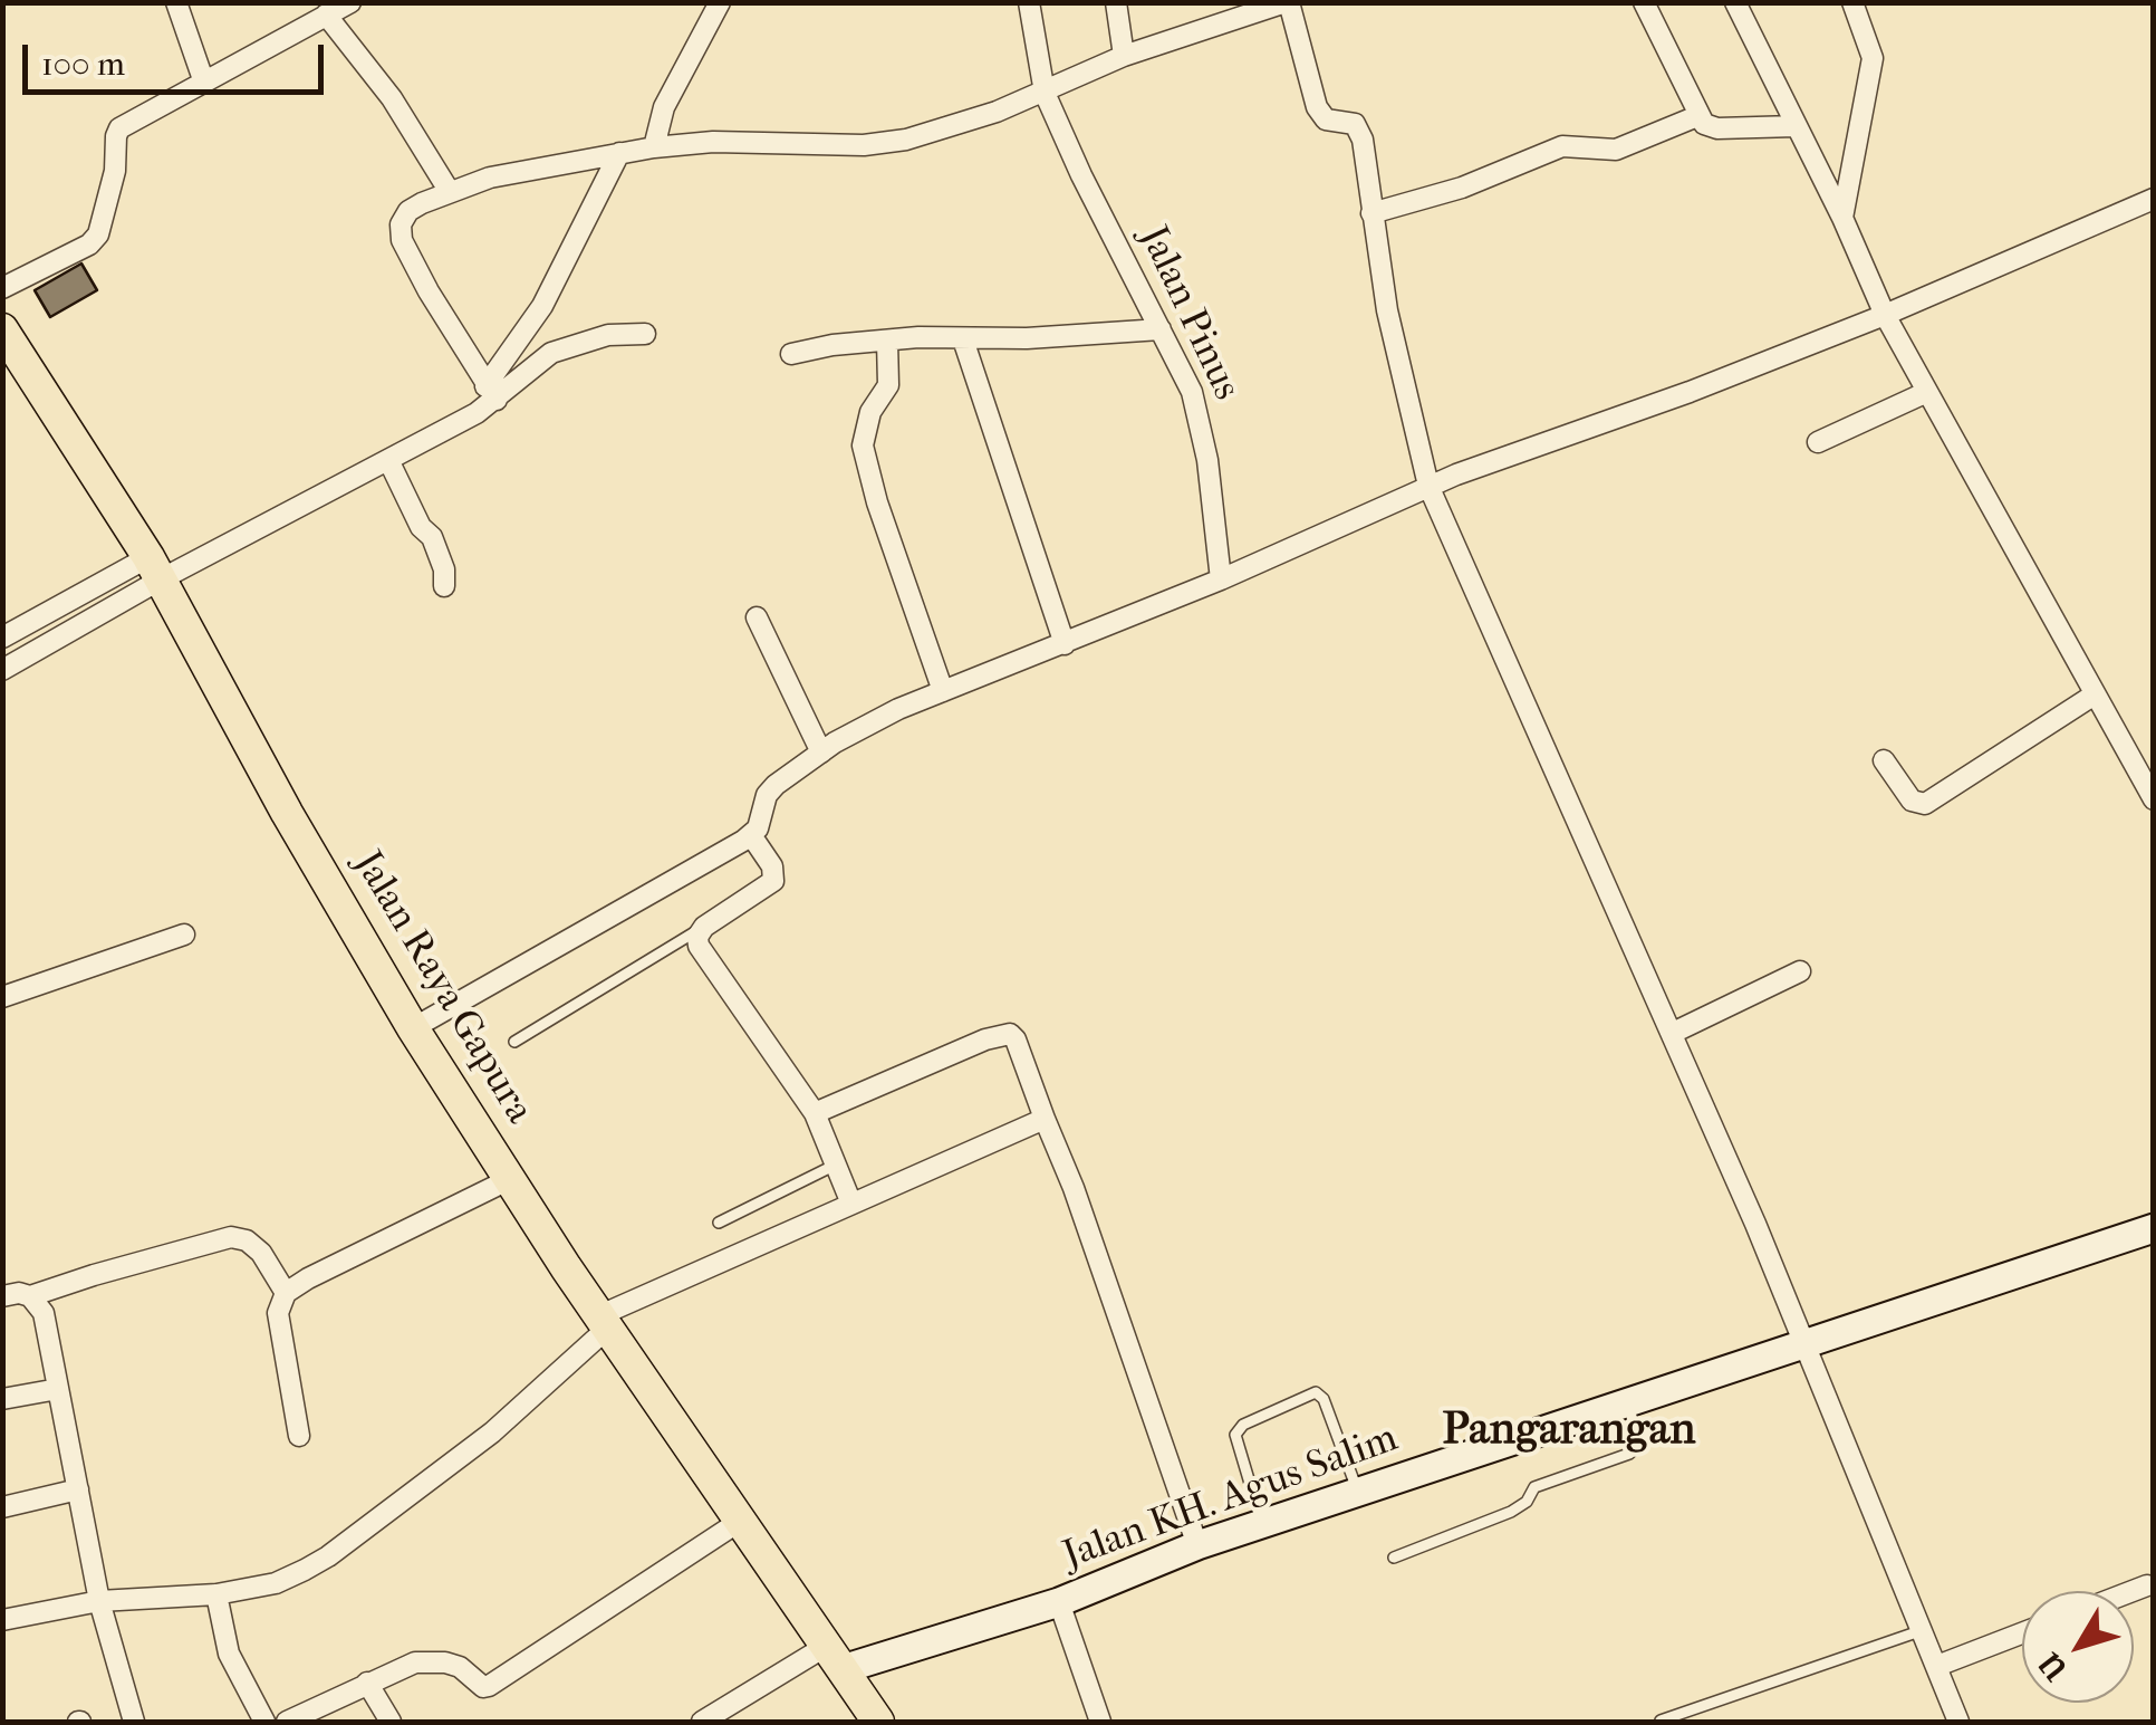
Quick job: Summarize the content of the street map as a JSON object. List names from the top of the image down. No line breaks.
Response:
{"streets":{"main road":["Jalan Raya Gapura","Jalan KH. Agus Salim"],"street":["Jalan Pinus"]},"crossings":[["Jalan Raya Gapura","Jalan KH. Agus Salim"]],"districts":["Pangarangan"],"scale_bar":"100 m","north":"bottom left"}
